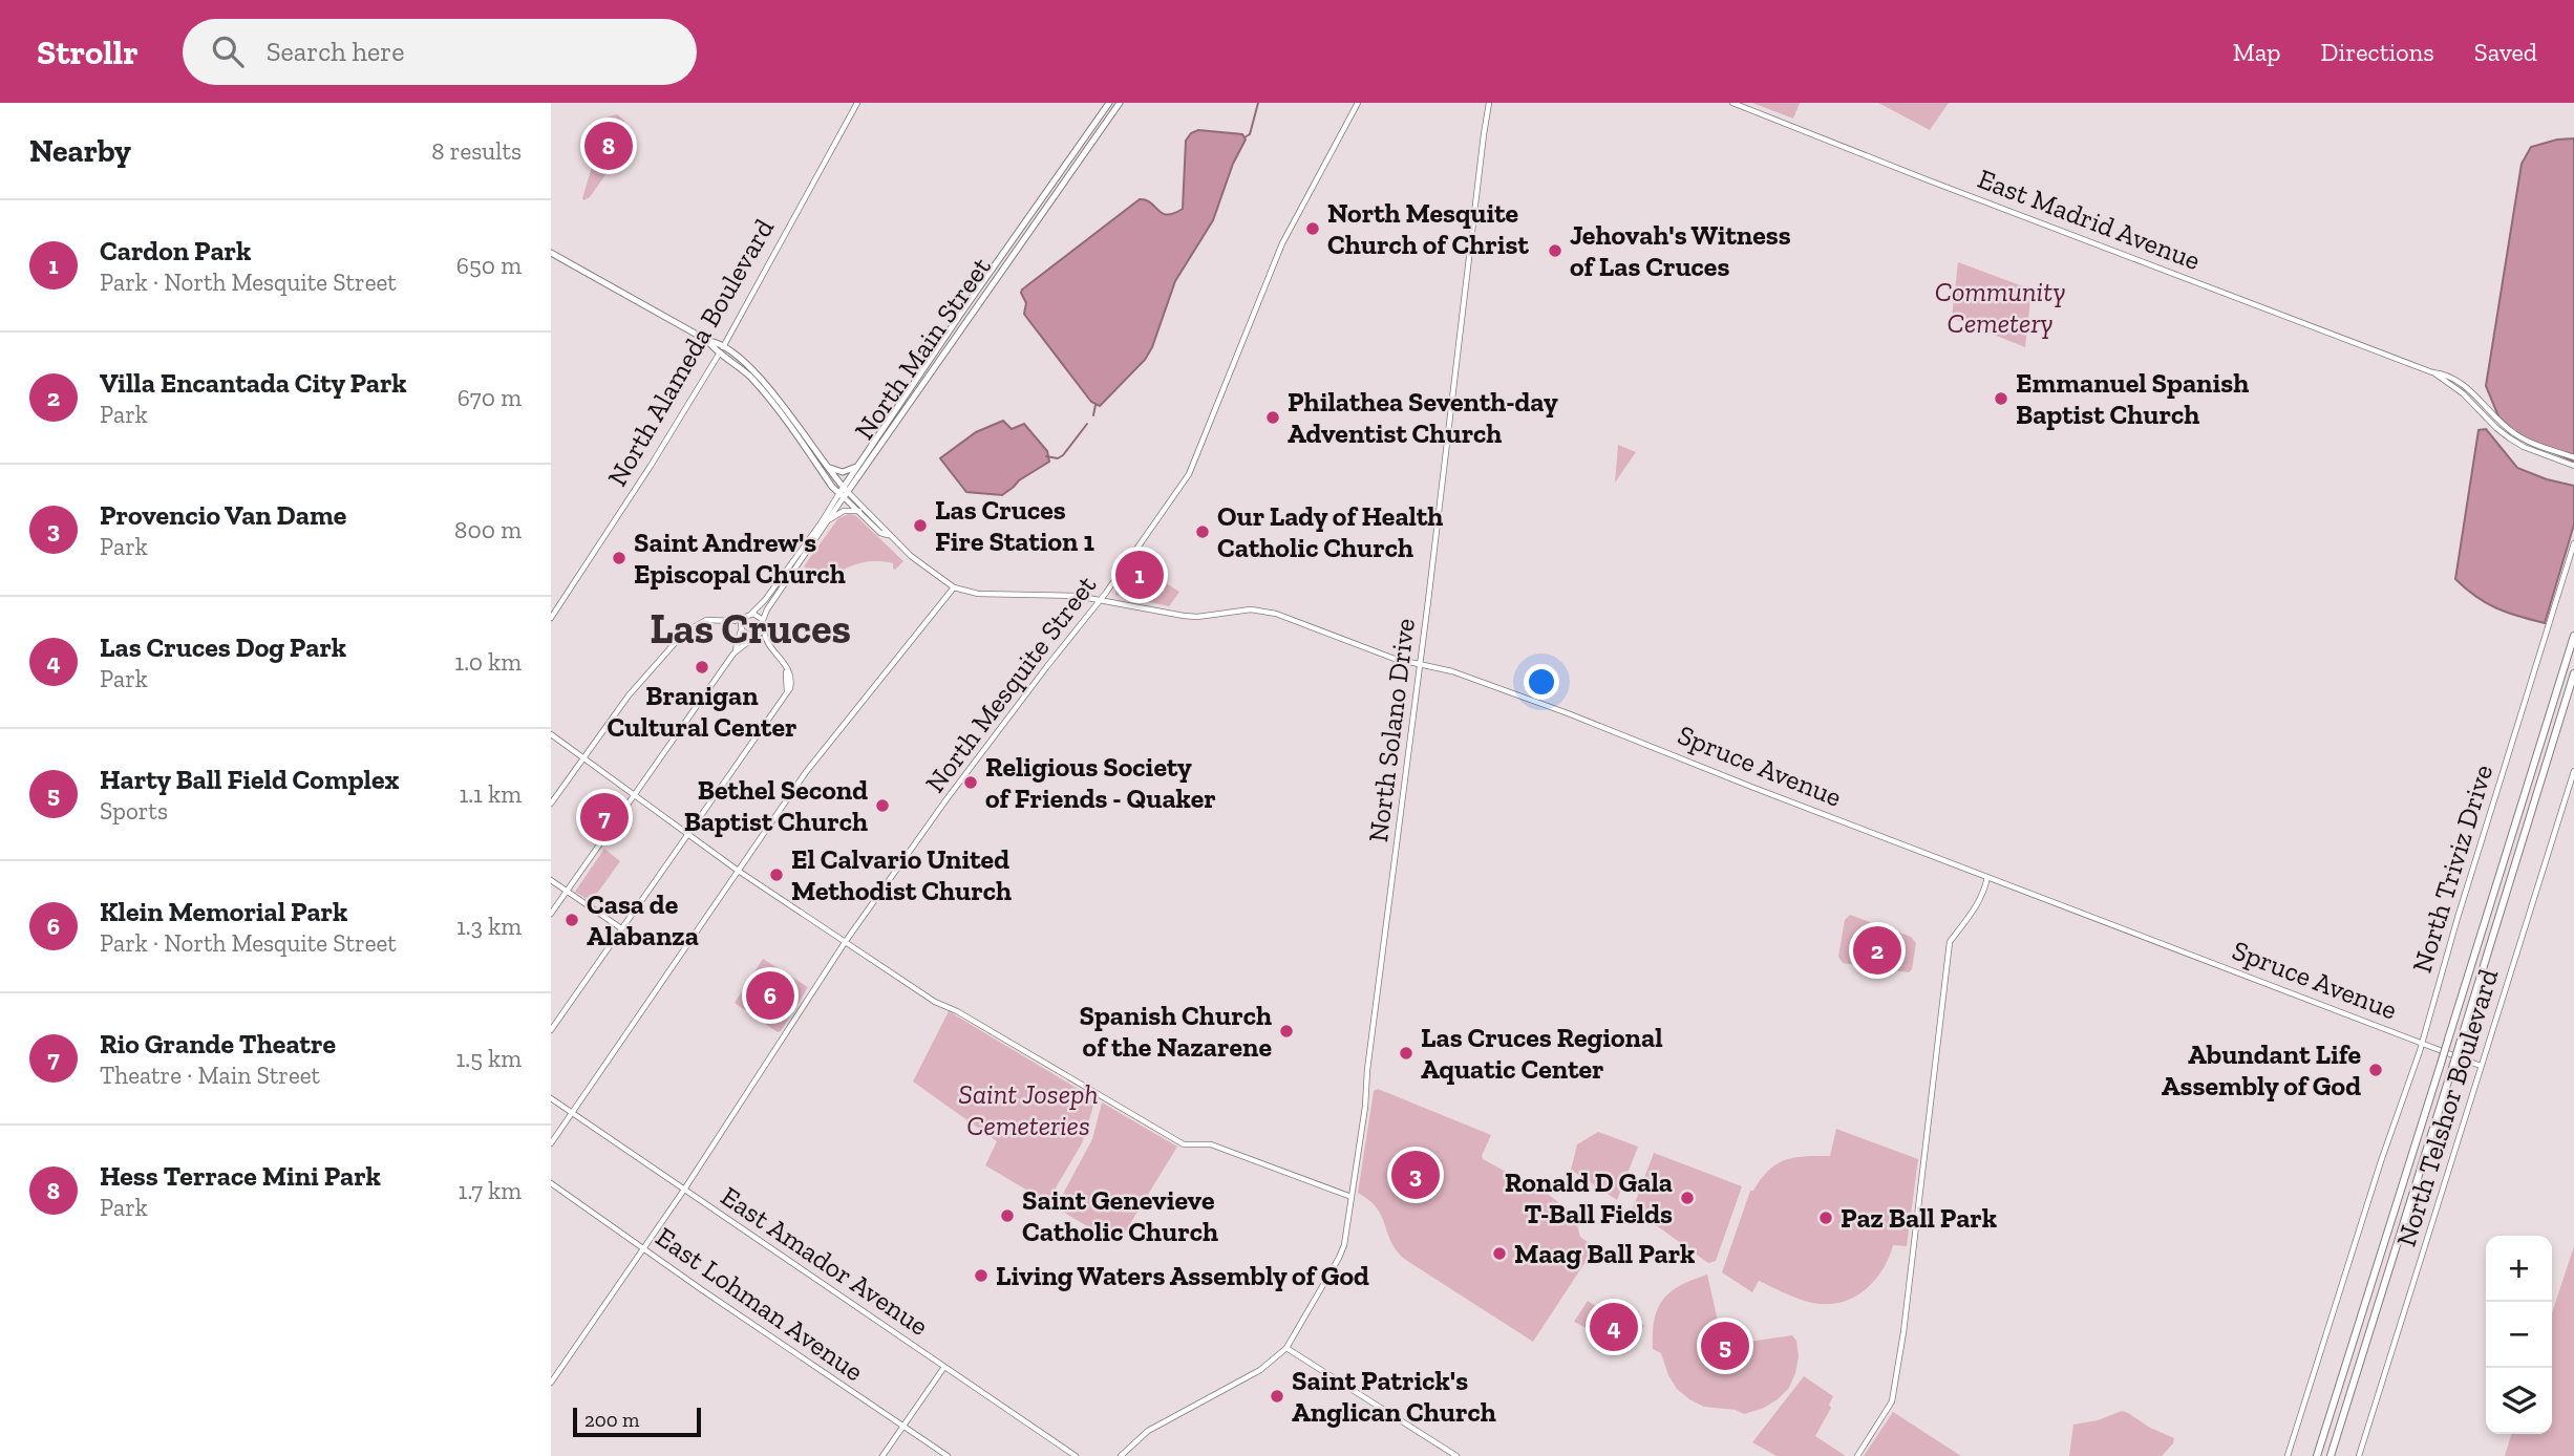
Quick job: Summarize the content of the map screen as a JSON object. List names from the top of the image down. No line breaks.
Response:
{"streets":{"main road":["North Main Street"],"street":["East Madrid Avenue","North Alameda Boulevard","North Mesquite Street","North Solano Drive","Spruce Avenue","North Triviz Drive","North Telshor Boulevard","East Amador Avenue","East Lohman Avenue"]},"crossings":[["North Mesquite Street","Spruce Avenue"],["North Mesquite Street","East Amador Avenue"],["North Mesquite Street","East Lohman Avenue"],["North Solano Drive","Spruce Avenue"],["Spruce Avenue","North Triviz Drive"],["Spruce Avenue","North Telshor Boulevard"]],"districts":["Las Cruces"],"parks":["Community Cemetery","Saint Joseph Cemeteries"],"places":["North Mesquite Church of Christ","Jehovah's Witness of Las Cruces","Emmanuel Spanish Baptist Church","Philathea Seventh-day Adventist Church","Las Cruces Fire Station 1","Our Lady of Health Catholic Church","Saint Andrew's Episcopal Church","Branigan Cultural Center","Religious Society of Friends - Quaker","Bethel Second Baptist Church","El Calvario United Methodist Church","Casa de Alabanza","Spanish Church of the Nazarene","Las Cruces Regional Aquatic Center","Abundant Life Assembly of God","Ronald D Gala T-Ball Fields","Saint Genevieve Catholic Church","Paz Ball Park","Maag Ball Park","Living Waters Assembly of God","Saint Patrick's Anglican Church"],"scale_bar":"200 m","page":{"header":"Strollr","search":"Search here","nav":["Map","Directions","Saved"],"heading":["Nearby","8 results"],"pins":["8","1","7","2","6","3","4","5"],"list":[{"mark":"1","name":"Cardon Park","note":"Park · North Mesquite Street","value":"650 m"},{"mark":"2","name":"Villa Encantada City Park","note":"Park","value":"670 m"},{"mark":"3","name":"Provencio Van Dame","note":"Park","value":"800 m"},{"mark":"4","name":"Las Cruces Dog Park","note":"Park","value":"1.0 km"},{"mark":"5","name":"Harty Ball Field Complex","note":"Sports","value":"1.1 km"},{"mark":"6","name":"Klein Memorial Park","note":"Park · North Mesquite Street","value":"1.3 km"},{"mark":"7","name":"Rio Grande Theatre","note":"Theatre · Main Street","value":"1.5 km"},{"mark":"8","name":"Hess Terrace Mini Park","note":"Park","value":"1.7 km"}],"map_buttons":["+","−"],"scale":"200 m"}}
